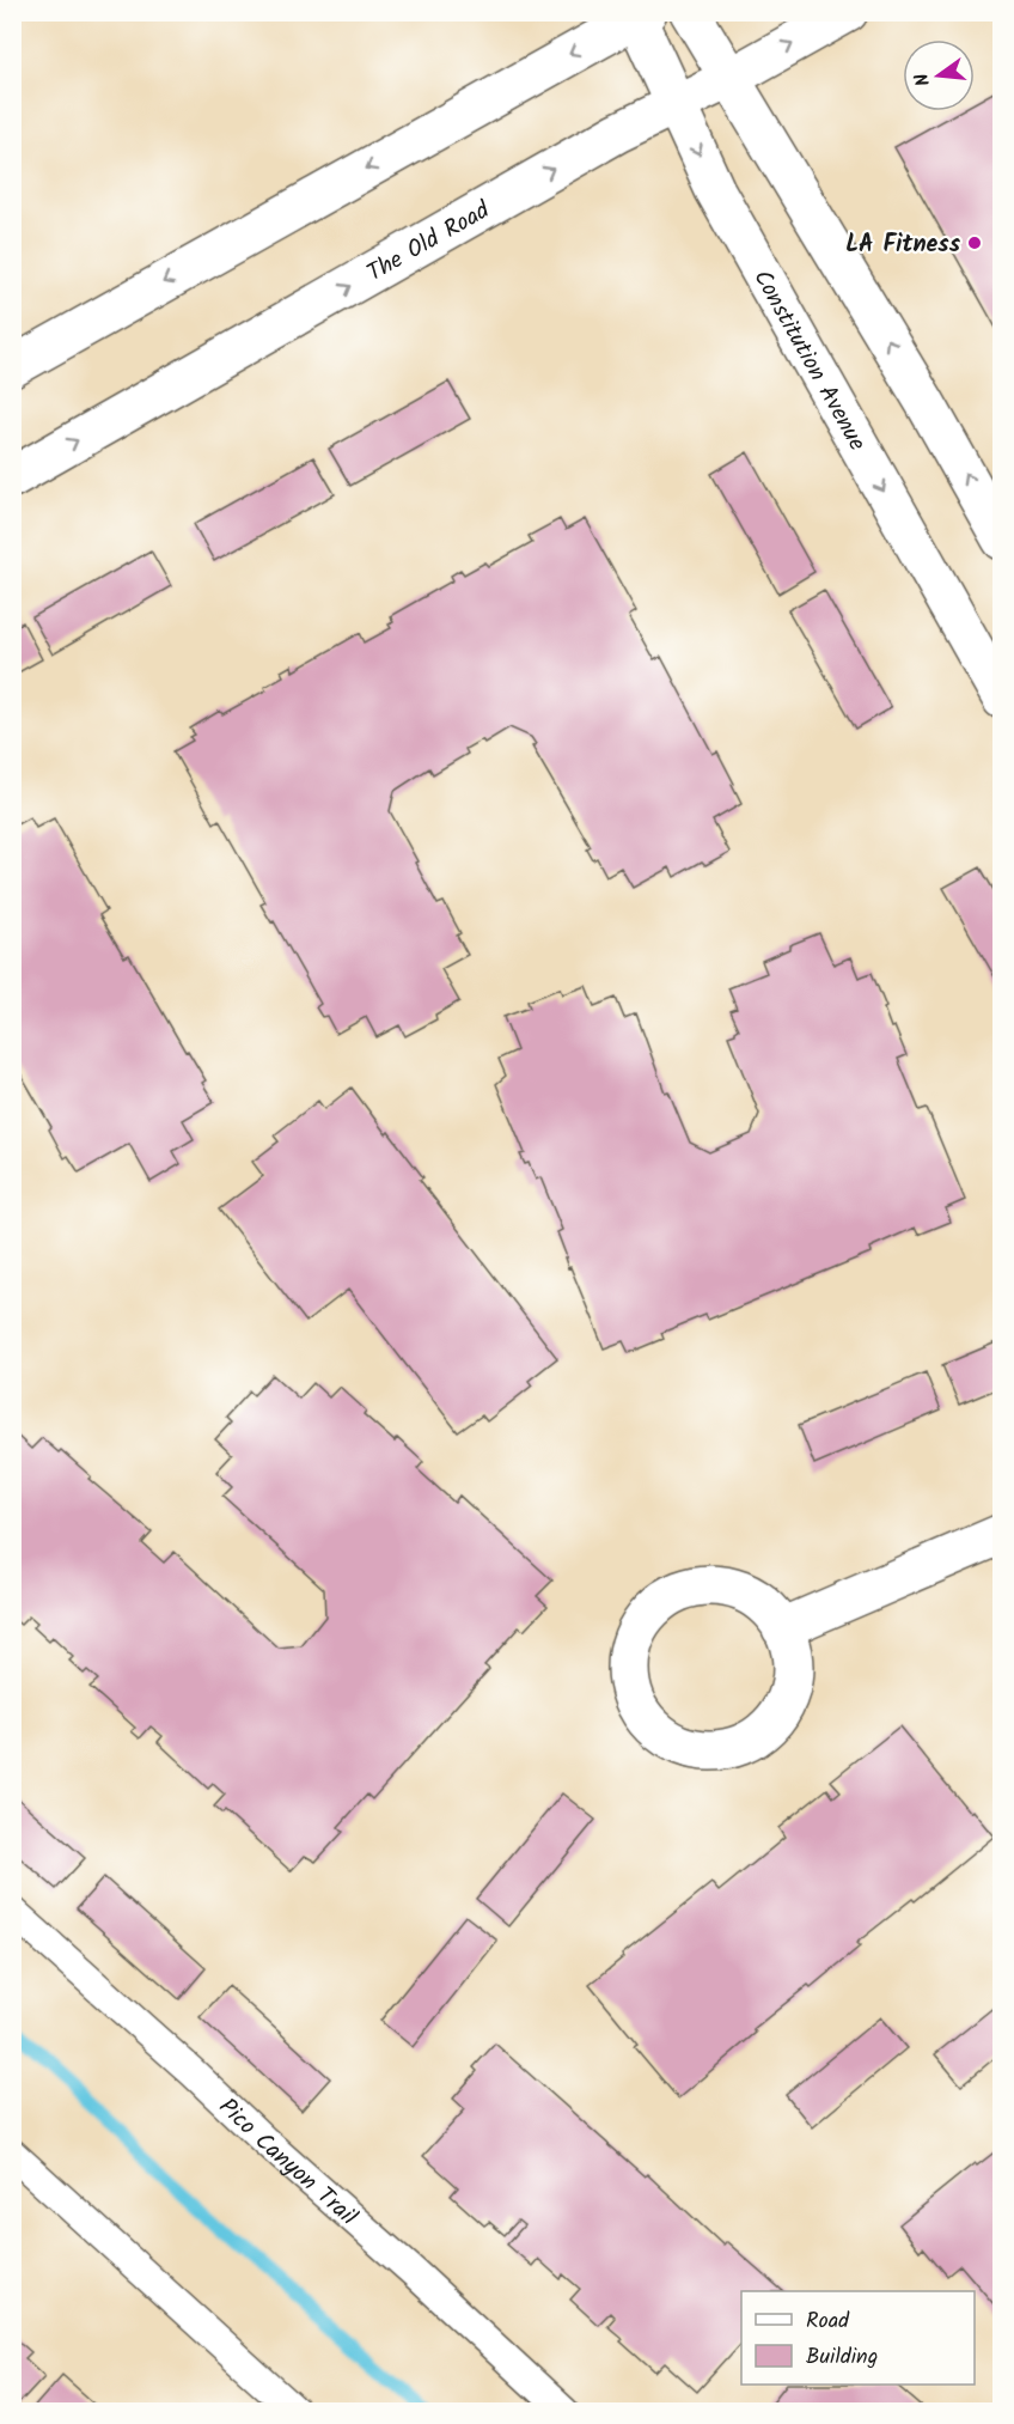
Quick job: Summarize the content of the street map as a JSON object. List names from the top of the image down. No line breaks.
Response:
{"streets":{"main road":["The Old Road","Constitution Avenue"],"lane":["Pico Canyon Trail"]},"crossings":[["The Old Road","Constitution Avenue"]],"places":["LA Fitness"],"legend":["Road","Building"],"north":"left"}
